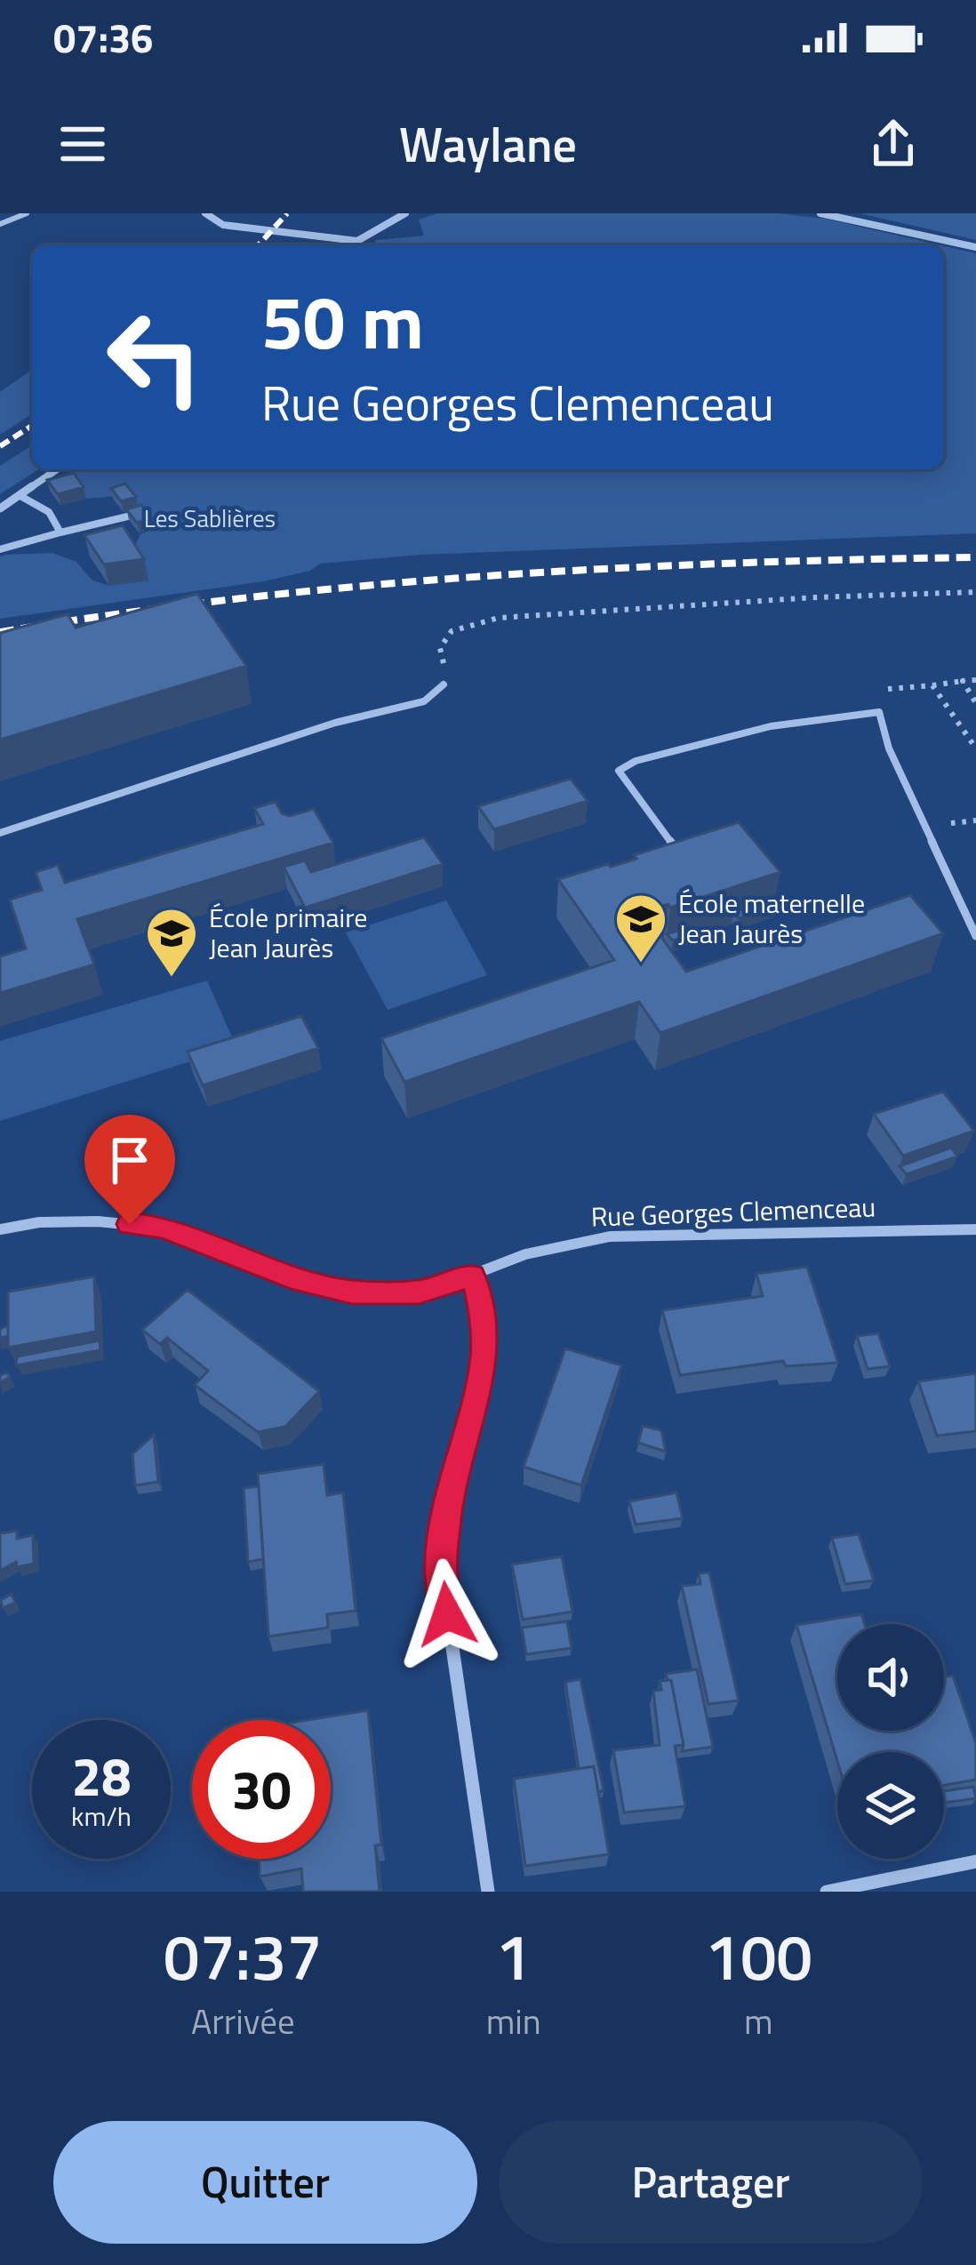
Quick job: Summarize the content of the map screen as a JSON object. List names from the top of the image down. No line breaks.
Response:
{"streets":{"street":["Rue Georges Clemenceau"]},"parks":["Les Sablières"],"places":{"school or university":["École maternelle Jean Jaurès","École primaire Jean Jaurès"]},"page":{"status":"07:36","header":"Waylane","turn":["50 m","Rue Georges Clemenceau"],"speed":"28 km/h","limit":"30","eta":["07:37","Arrivée","1","min","100","m"],"buttons":["Quitter","Partager"]}}
